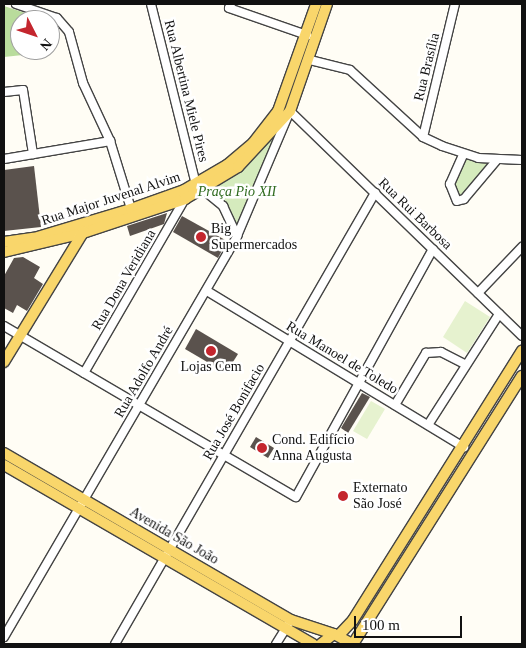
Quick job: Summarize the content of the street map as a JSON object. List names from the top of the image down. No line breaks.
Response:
{"streets":{"main road":["Rua Major Juvenal Alvim","Avenida São João"],"street":["Rua Brasília","Rua Albertina Miele Pires","Rua Rui Barbosa","Rua Dona Veridiana","Rua Manoel de Toledo","Rua Adolfo André","Rua José Bonifacio"]},"crossings":[["Rua Albertina Miele Pires","Rua Major Juvenal Alvim"],["Rua Major Juvenal Alvim","Rua Dona Veridiana"],["Rua Rui Barbosa","Rua Adolfo André"],["Rua Rui Barbosa","Rua José Bonifacio"],["Rua Manoel de Toledo","Rua Adolfo André"],["Rua Manoel de Toledo","Rua José Bonifacio"],["Rua Adolfo André","Avenida São João"],["Rua José Bonifacio","Avenida São João"]],"parks":["Praça Pio XII"],"places":["Big Supermercados","Lojas Cem","Cond. Edifício Anna Augusta","Externato São José"],"scale_bar":"100 m","north":"bottom right"}
